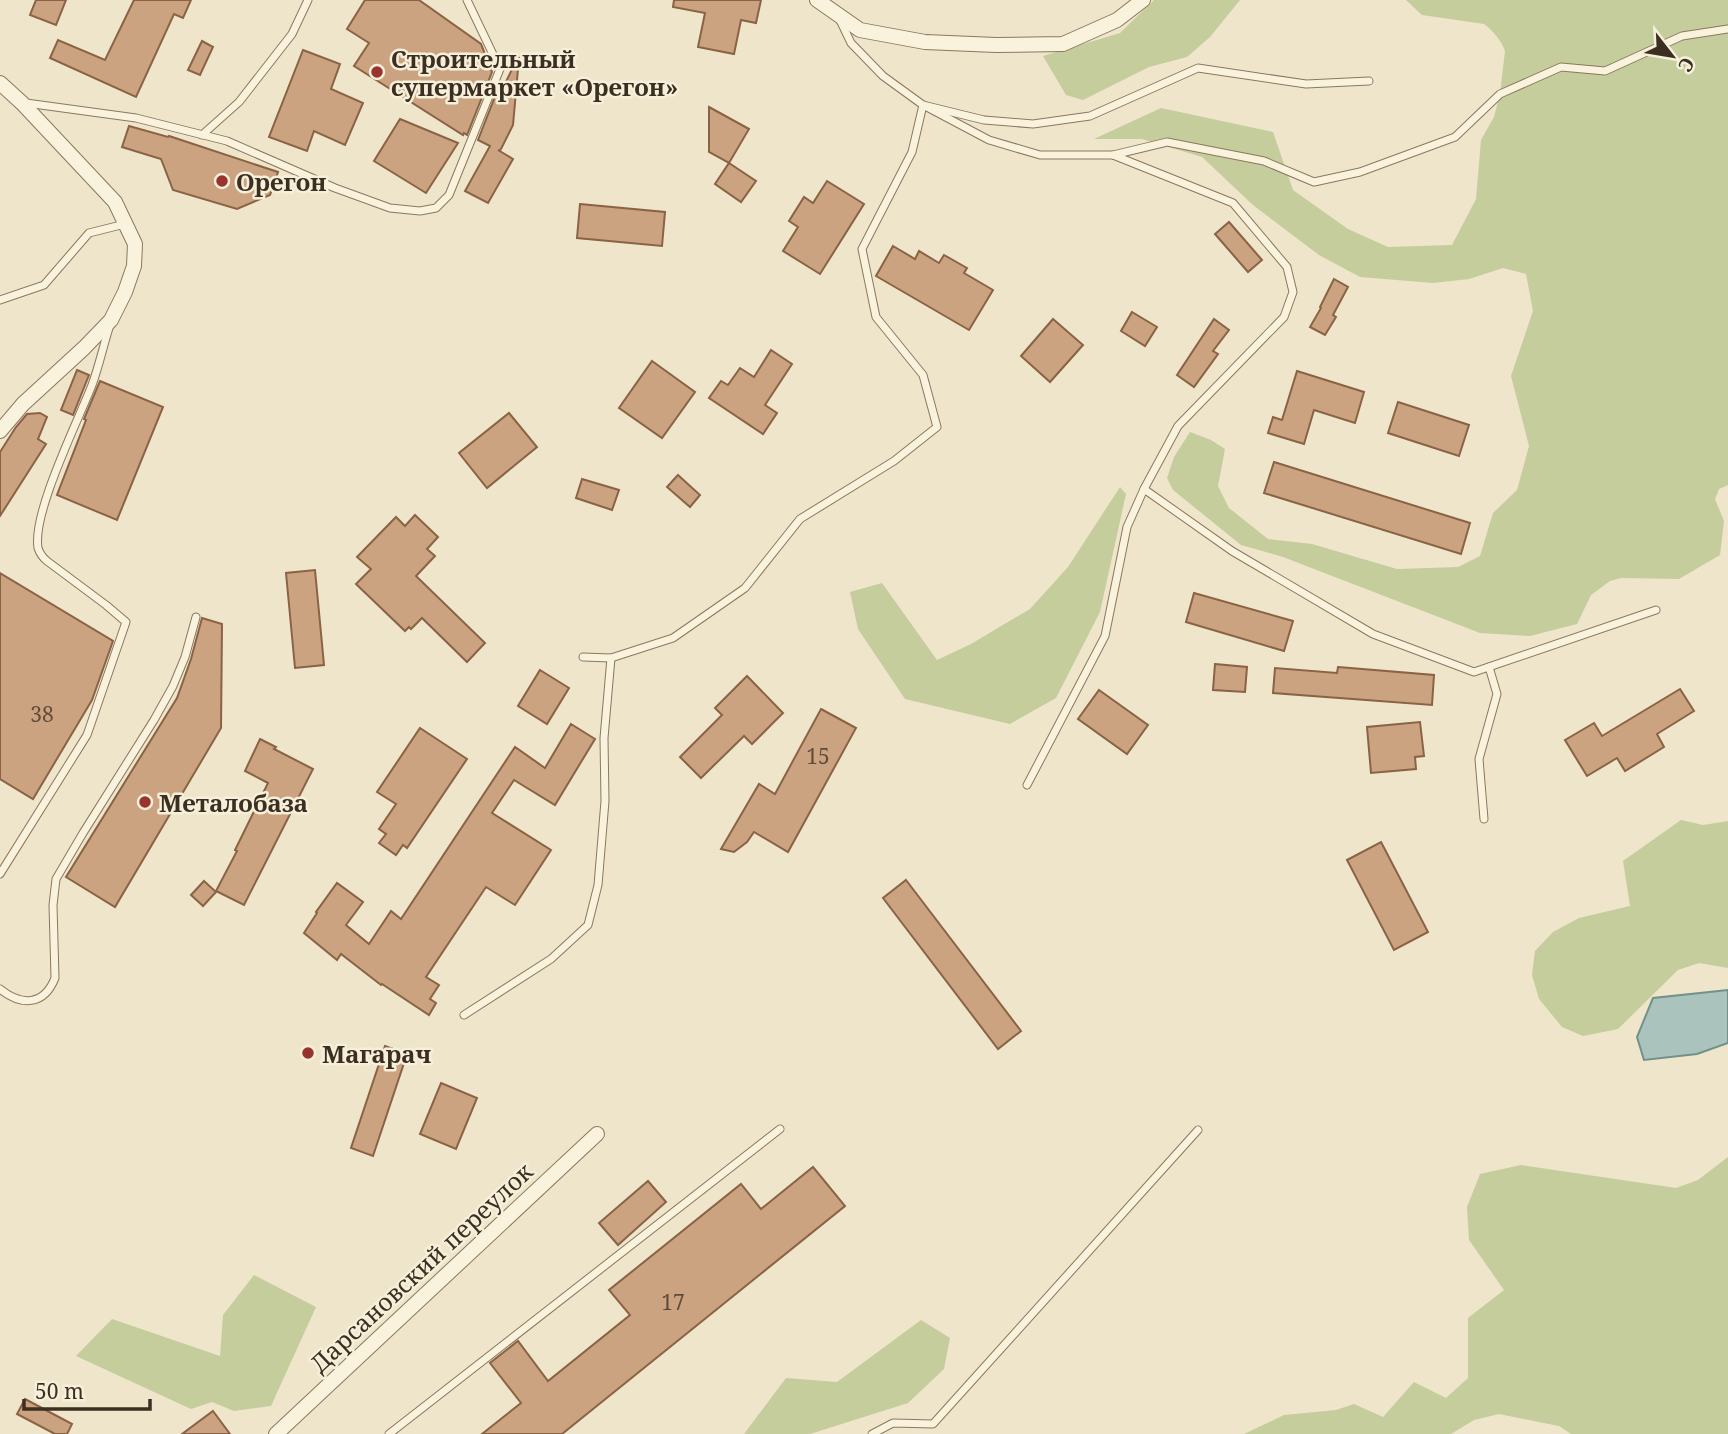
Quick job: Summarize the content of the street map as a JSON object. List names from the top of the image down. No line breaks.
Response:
{"streets":{"street":["Дарсановский переулок"]},"places":["Строительный супермаркет «Орегон»","Орегон","Металобаза","Магарач"],"house_numbers":["38","15","17"],"scale_bar":"50 m","north":"bottom right"}
